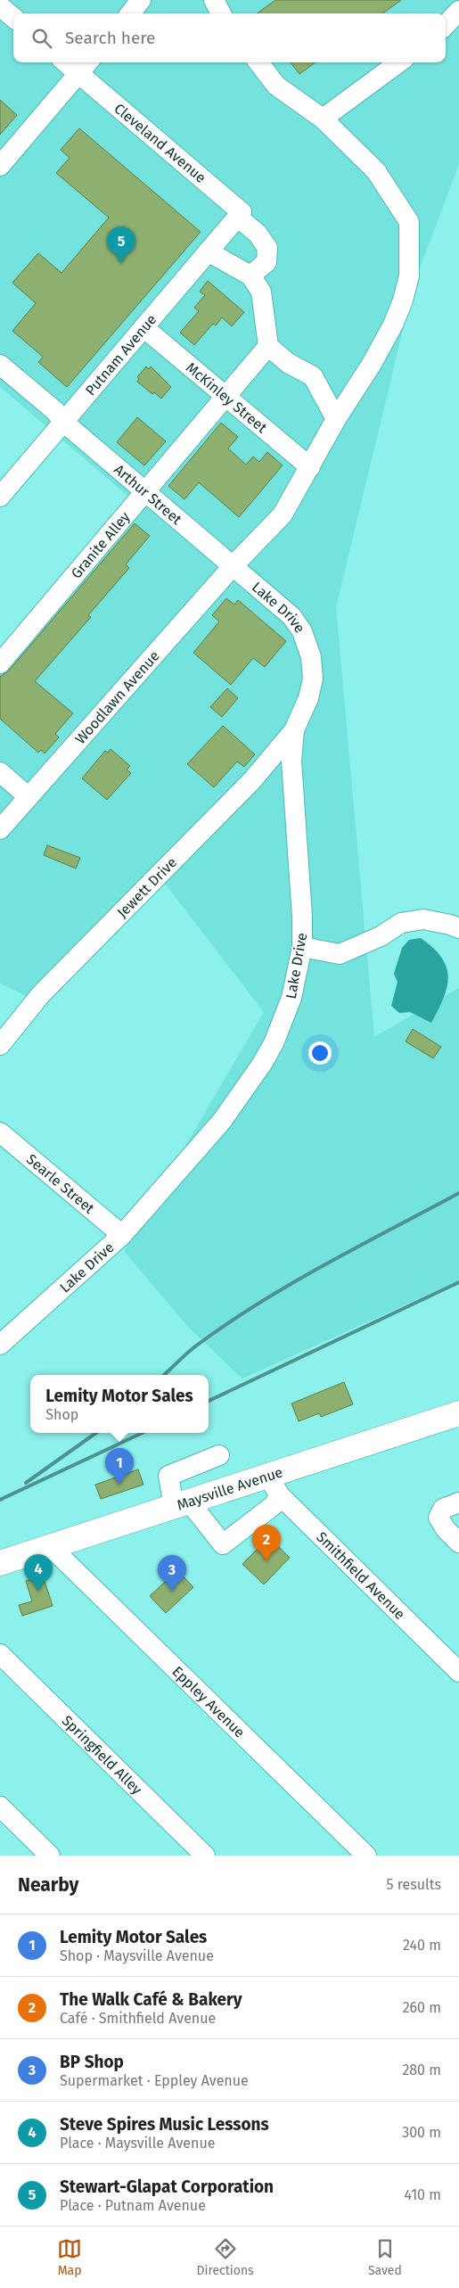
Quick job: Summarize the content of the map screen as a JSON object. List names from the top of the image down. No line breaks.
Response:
{"streets":{"main road":["Maysville Avenue"],"street":["Cleveland Avenue","Putnam Avenue","McKinley Street","Arthur Street","Granite Alley","Lake Drive","Woodlawn Avenue","Jewett Drive","Searle Street","Smithfield Avenue","Eppley Avenue","Springfield Alley"]},"crossings":[["Cleveland Avenue","Putnam Avenue"],["Putnam Avenue","McKinley Street"],["Putnam Avenue","Arthur Street"],["McKinley Street","Granite Alley"],["McKinley Street","Woodlawn Avenue"],["Arthur Street","Granite Alley"],["Arthur Street","Lake Drive"],["Arthur Street","Woodlawn Avenue"],["Lake Drive","Woodlawn Avenue"],["Lake Drive","Jewett Drive"],["Lake Drive","Searle Street"],["Maysville Avenue","Smithfield Avenue"],["Maysville Avenue","Eppley Avenue"]],"page":{"search":"Search here","pins":["5","1","2","4","3"],"popup":["Lemity Motor Sales","Shop"],"heading":["Nearby","5 results"],"list":[{"mark":"1","name":"Lemity Motor Sales","note":"Shop · Maysville Avenue","value":"240 m"},{"mark":"2","name":"The Walk Café & Bakery","note":"Café · Smithfield Avenue","value":"260 m"},{"mark":"3","name":"BP Shop","note":"Supermarket · Eppley Avenue","value":"280 m"},{"mark":"4","name":"Steve Spires Music Lessons","note":"Place · Maysville Avenue","value":"300 m"},{"mark":"5","name":"Stewart-Glapat Corporation","note":"Place · Putnam Avenue","value":"410 m"}],"nav":["Map","Directions","Saved"]}}
